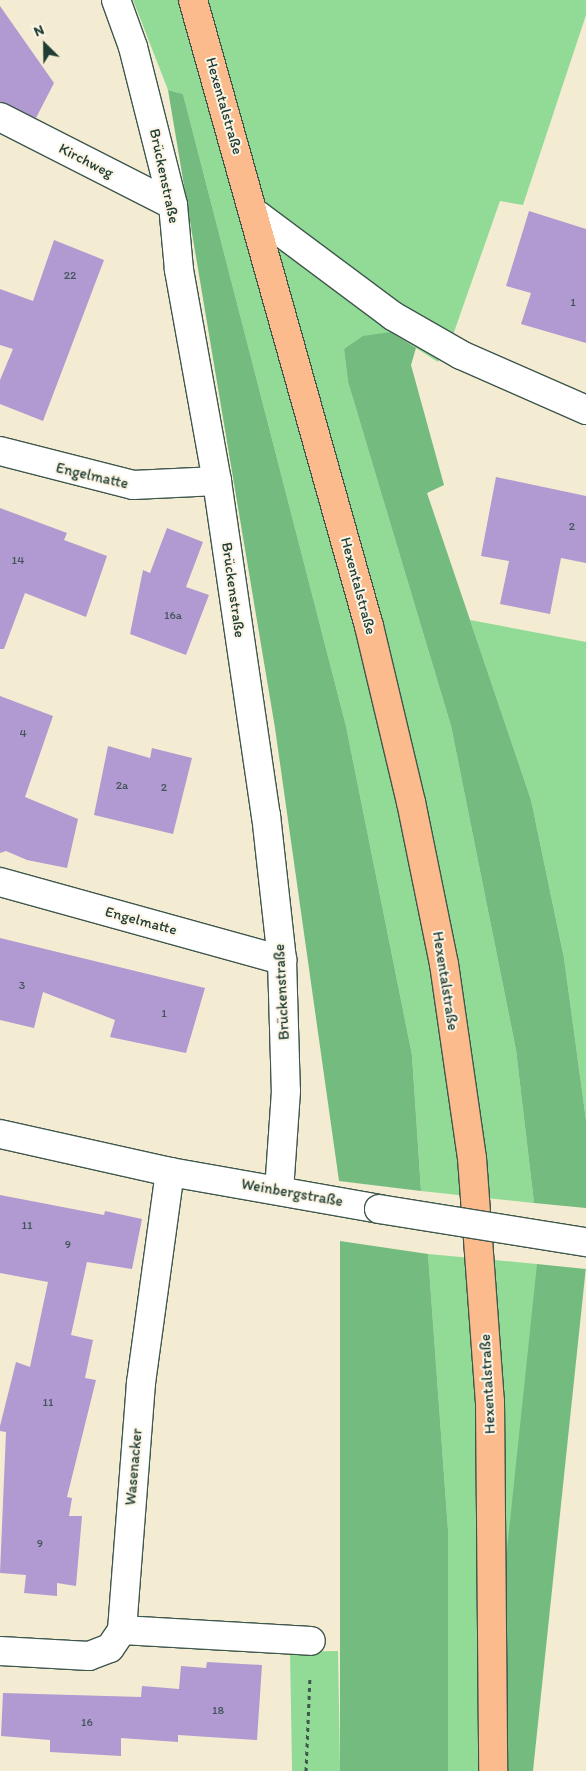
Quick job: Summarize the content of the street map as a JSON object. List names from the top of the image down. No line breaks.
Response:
{"streets":{"main road":["Hexentalstraße"],"street":["Kirchweg","Brückenstraße","Engelmatte","Weinbergstraße","Wasenacker"]},"crossings":[["Kirchweg","Brückenstraße"],["Brückenstraße","Engelmatte"],["Brückenstraße","Weinbergstraße"],["Weinbergstraße","Wasenacker"]],"house_numbers":["22","1","2","14","16a","4","2a","2","3","1","11","9","11","9","18","16"],"north":"top left"}
